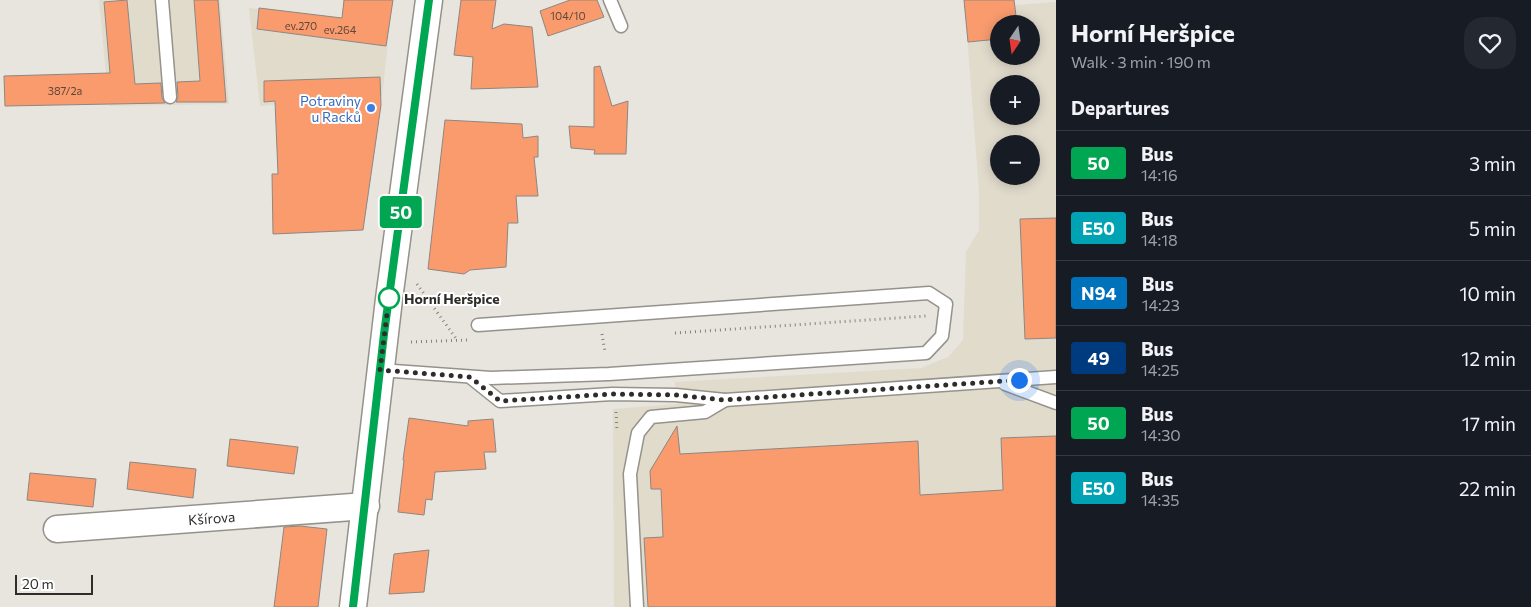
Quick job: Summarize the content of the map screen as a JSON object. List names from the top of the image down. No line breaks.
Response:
{"streets":{"street":["Kšírova"]},"places":["Potraviny u Racků","Horní Heršpice"],"lines":["bus line 50"],"house_numbers":["104/10","ev.270","ev.264","387/2a"],"scale_bar":"20 m","north":"bottom","page":{"on_map":"50","heading":[["Horní Heršpice","Walk · 3 min · 190 m"],"Departures"],"map_buttons":["+","−"],"list":[{"mark":"50","name":"Bus","note":"14:16","value":"3 min"},{"mark":"E50","name":"Bus","note":"14:18","value":"5 min"},{"mark":"N94","name":"Bus","note":"14:23","value":"10 min"},{"mark":"49","name":"Bus","note":"14:25","value":"12 min"},{"mark":"50","name":"Bus","note":"14:30","value":"17 min"},{"mark":"E50","name":"Bus","note":"14:35","value":"22 min"}],"scale":"20 m"}}
